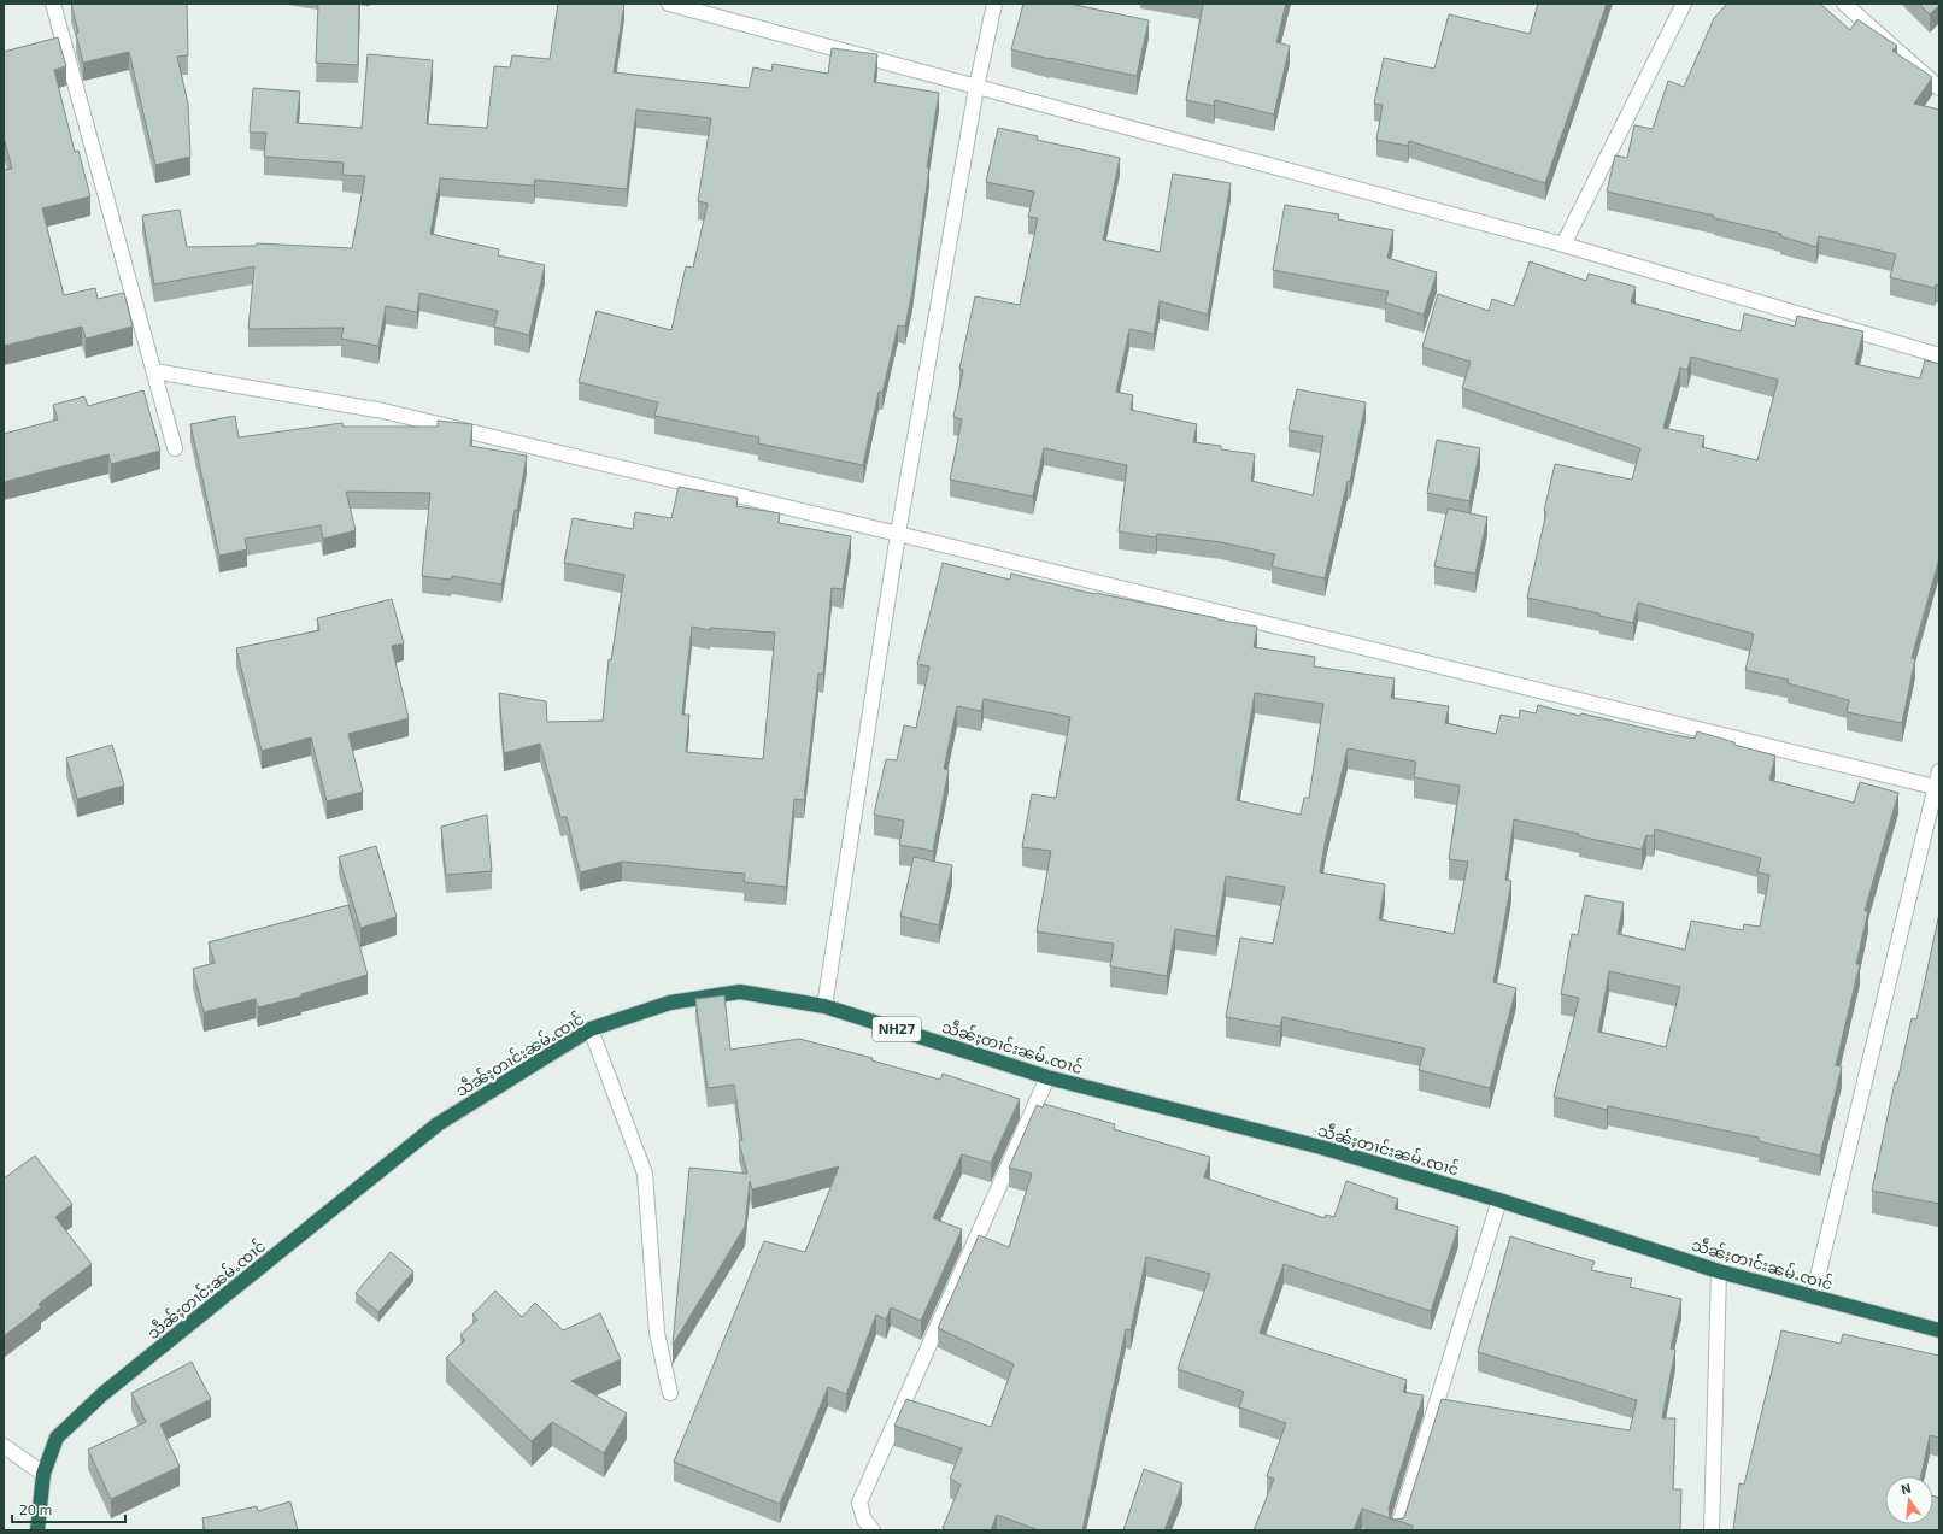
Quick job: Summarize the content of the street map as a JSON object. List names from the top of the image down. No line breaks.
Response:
{"streets":{"highway":["NH27","သဵၼ်ႈတၢင်းၼမ်ႉၸၢင်"]},"scale_bar":"20 m","north":"top"}
